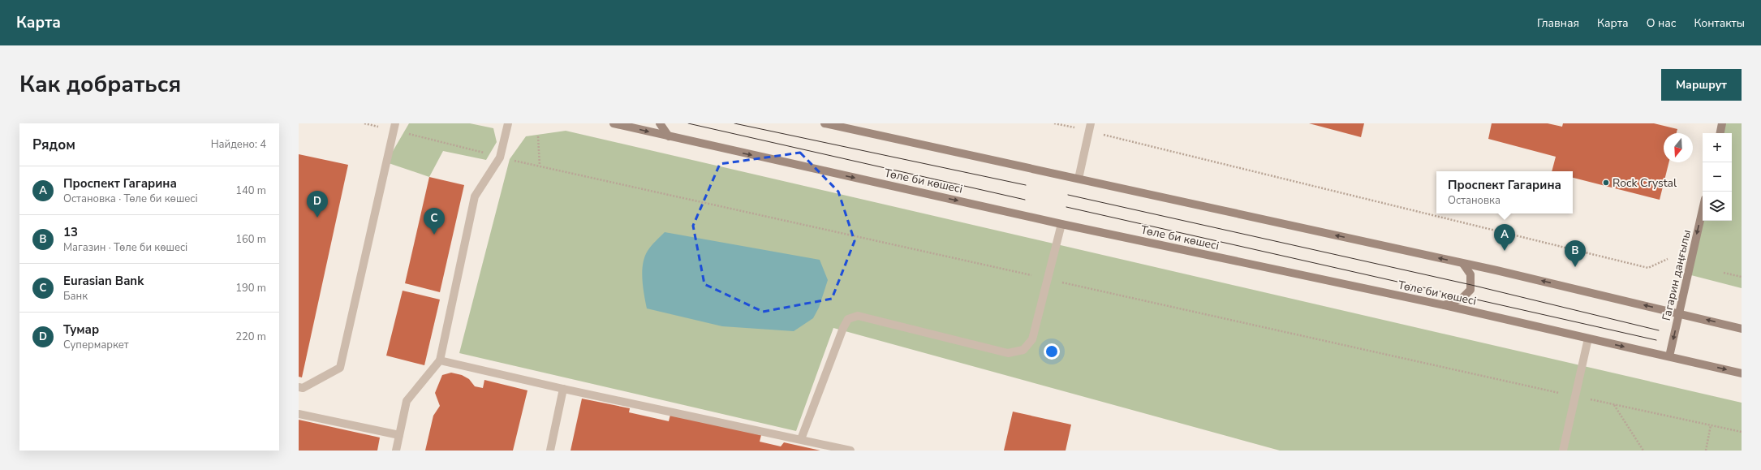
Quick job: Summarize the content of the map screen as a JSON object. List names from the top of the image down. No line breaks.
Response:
{"streets":{"main road":["Төле би көшесі","Гагарин даңғылы"]},"crossings":[["Төле би көшесі","Гагарин даңғылы"]],"one_way":["Гагарин даңғылы"],"places":["Rock Crystal"],"north":"bottom","page":{"header":"Карта","nav":["Главная","Карта","О нас","Контакты"],"title":"Как добраться","buttons":"Маршрут","heading":["Рядом","Найдено: 4"],"map_buttons":["+","−"],"list":[{"mark":"A","name":"Проспект Гагарина","note":"Остановка · Төле би көшесі","value":"140 m"},{"mark":"B","name":"13","note":"Магазин · Төле би көшесі","value":"160 m"},{"mark":"C","name":"Eurasian Bank","note":"Банк","value":"190 m"},{"mark":"D","name":"Тумар","note":"Супермаркет","value":"220 m"}],"popup":["Проспект Гагарина","Остановка"],"pins":["D","C","A","B"]}}
